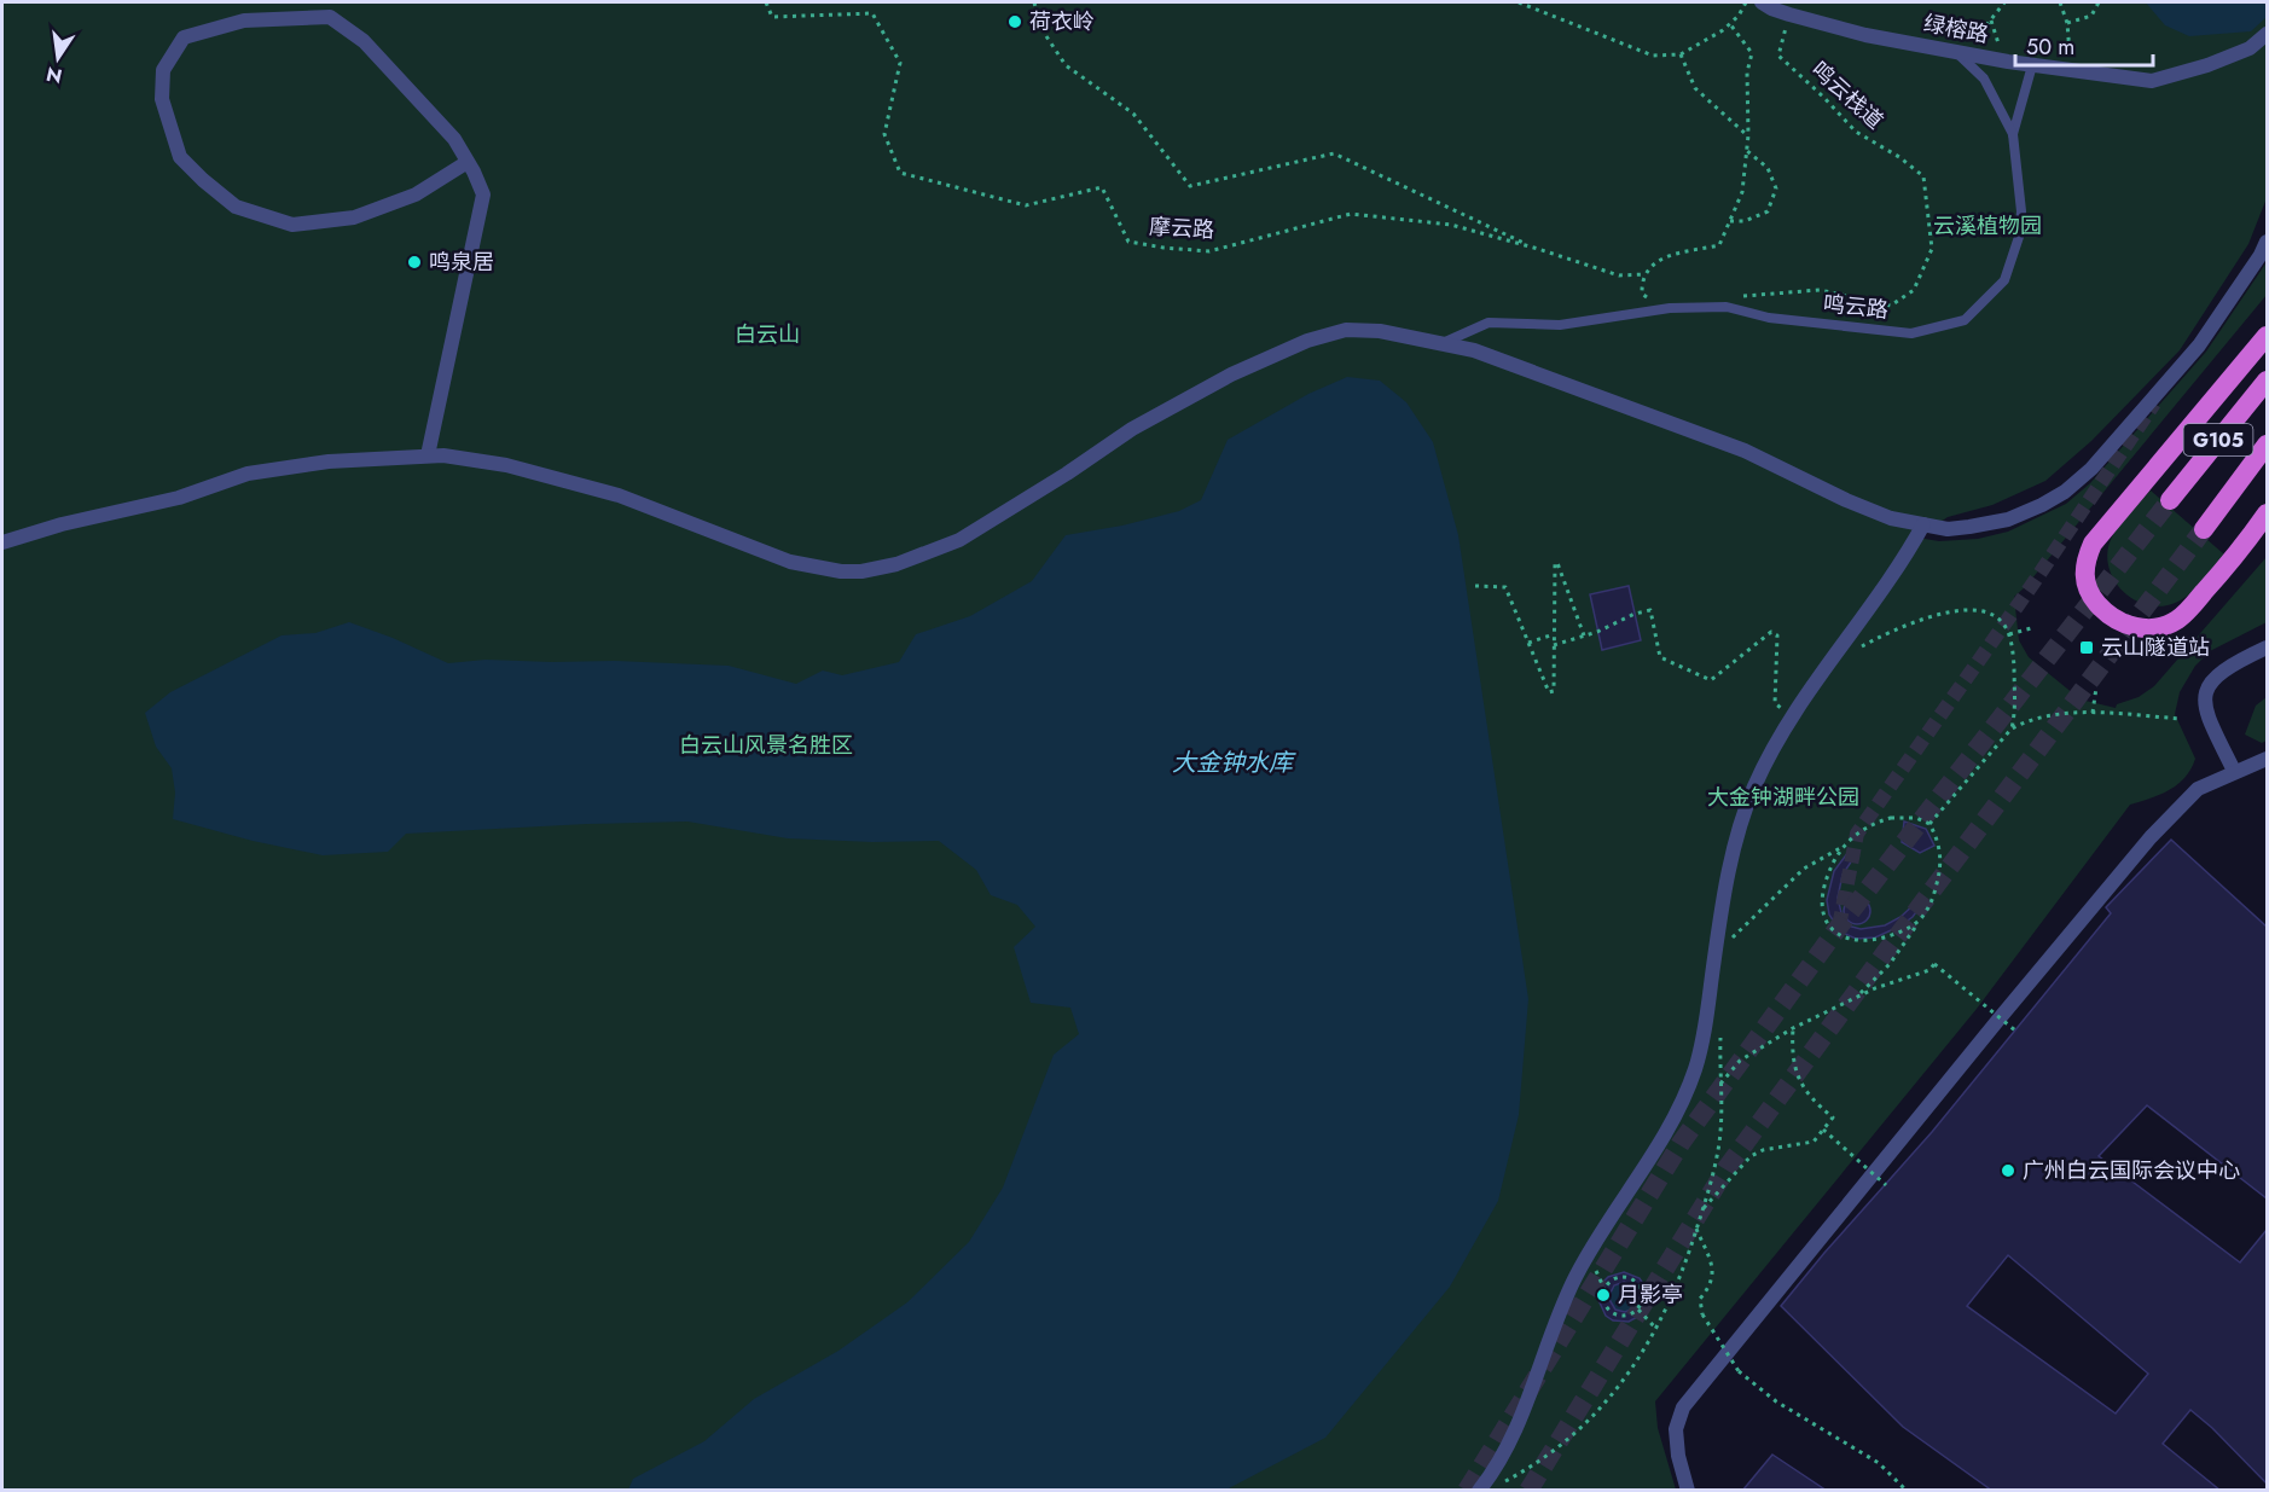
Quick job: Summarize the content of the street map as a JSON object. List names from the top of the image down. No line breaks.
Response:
{"streets":{"highway":["G105"],"street":["绿榕路"],"lane":["鸣云路"],"path":["鸣云栈道","摩云路"]},"crossings":[["绿榕路","鸣云栈道"],["绿榕路","鸣云路"],["鸣云栈道","鸣云路"]],"water":["大金钟水库"],"parks":["云溪植物园","白云山","白云山风景名胜区","大金钟湖畔公园"],"places":{"other":["荷衣岭","鸣泉居","广州白云国际会议中心","月影亭"],"transit":["云山隧道站"]},"scale_bar":"50 m","north":"bottom"}
